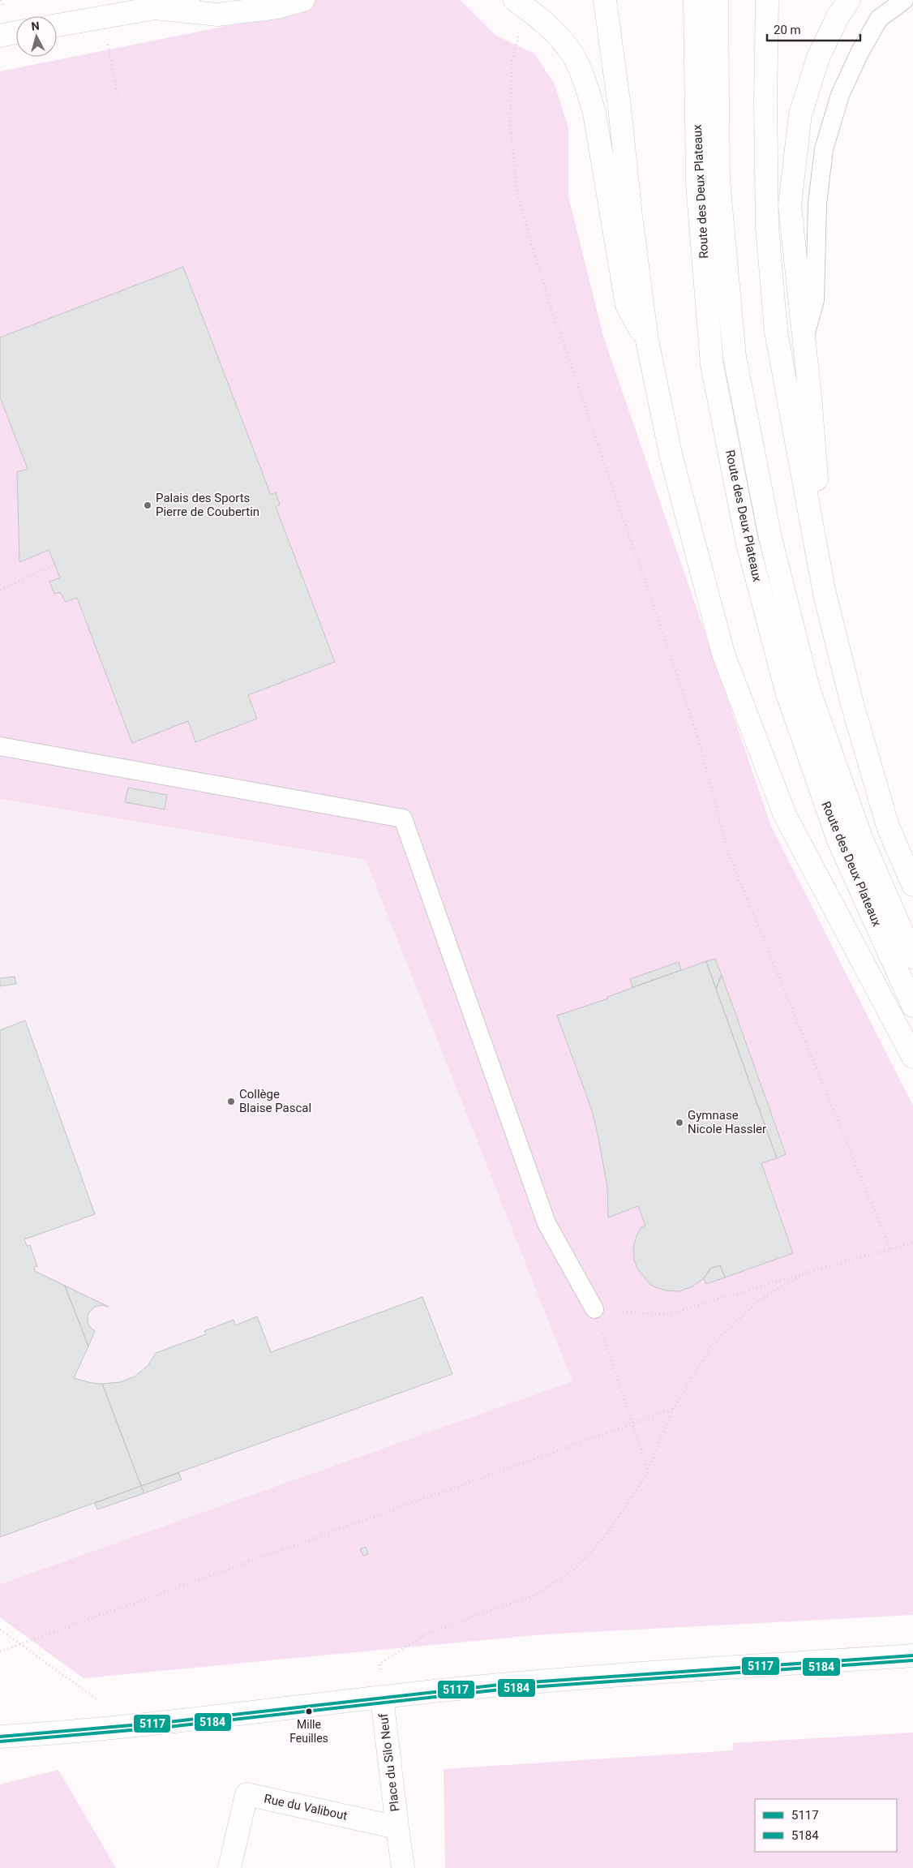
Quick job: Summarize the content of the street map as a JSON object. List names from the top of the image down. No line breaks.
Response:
{"streets":{"main road":["Route des Deux Plateaux","Place du Silo Neuf","Rue du Valibout"]},"crossings":[["Place du Silo Neuf","Rue du Valibout"]],"places":["Palais des Sports Pierre de Coubertin","Collège Blaise Pascal","Gymnase Nicole Hassler","Mille Feuilles"],"lines":["transit line 5117","transit line 5184"],"legend":["5117","5184"],"scale_bar":"20 m","north":"top"}
